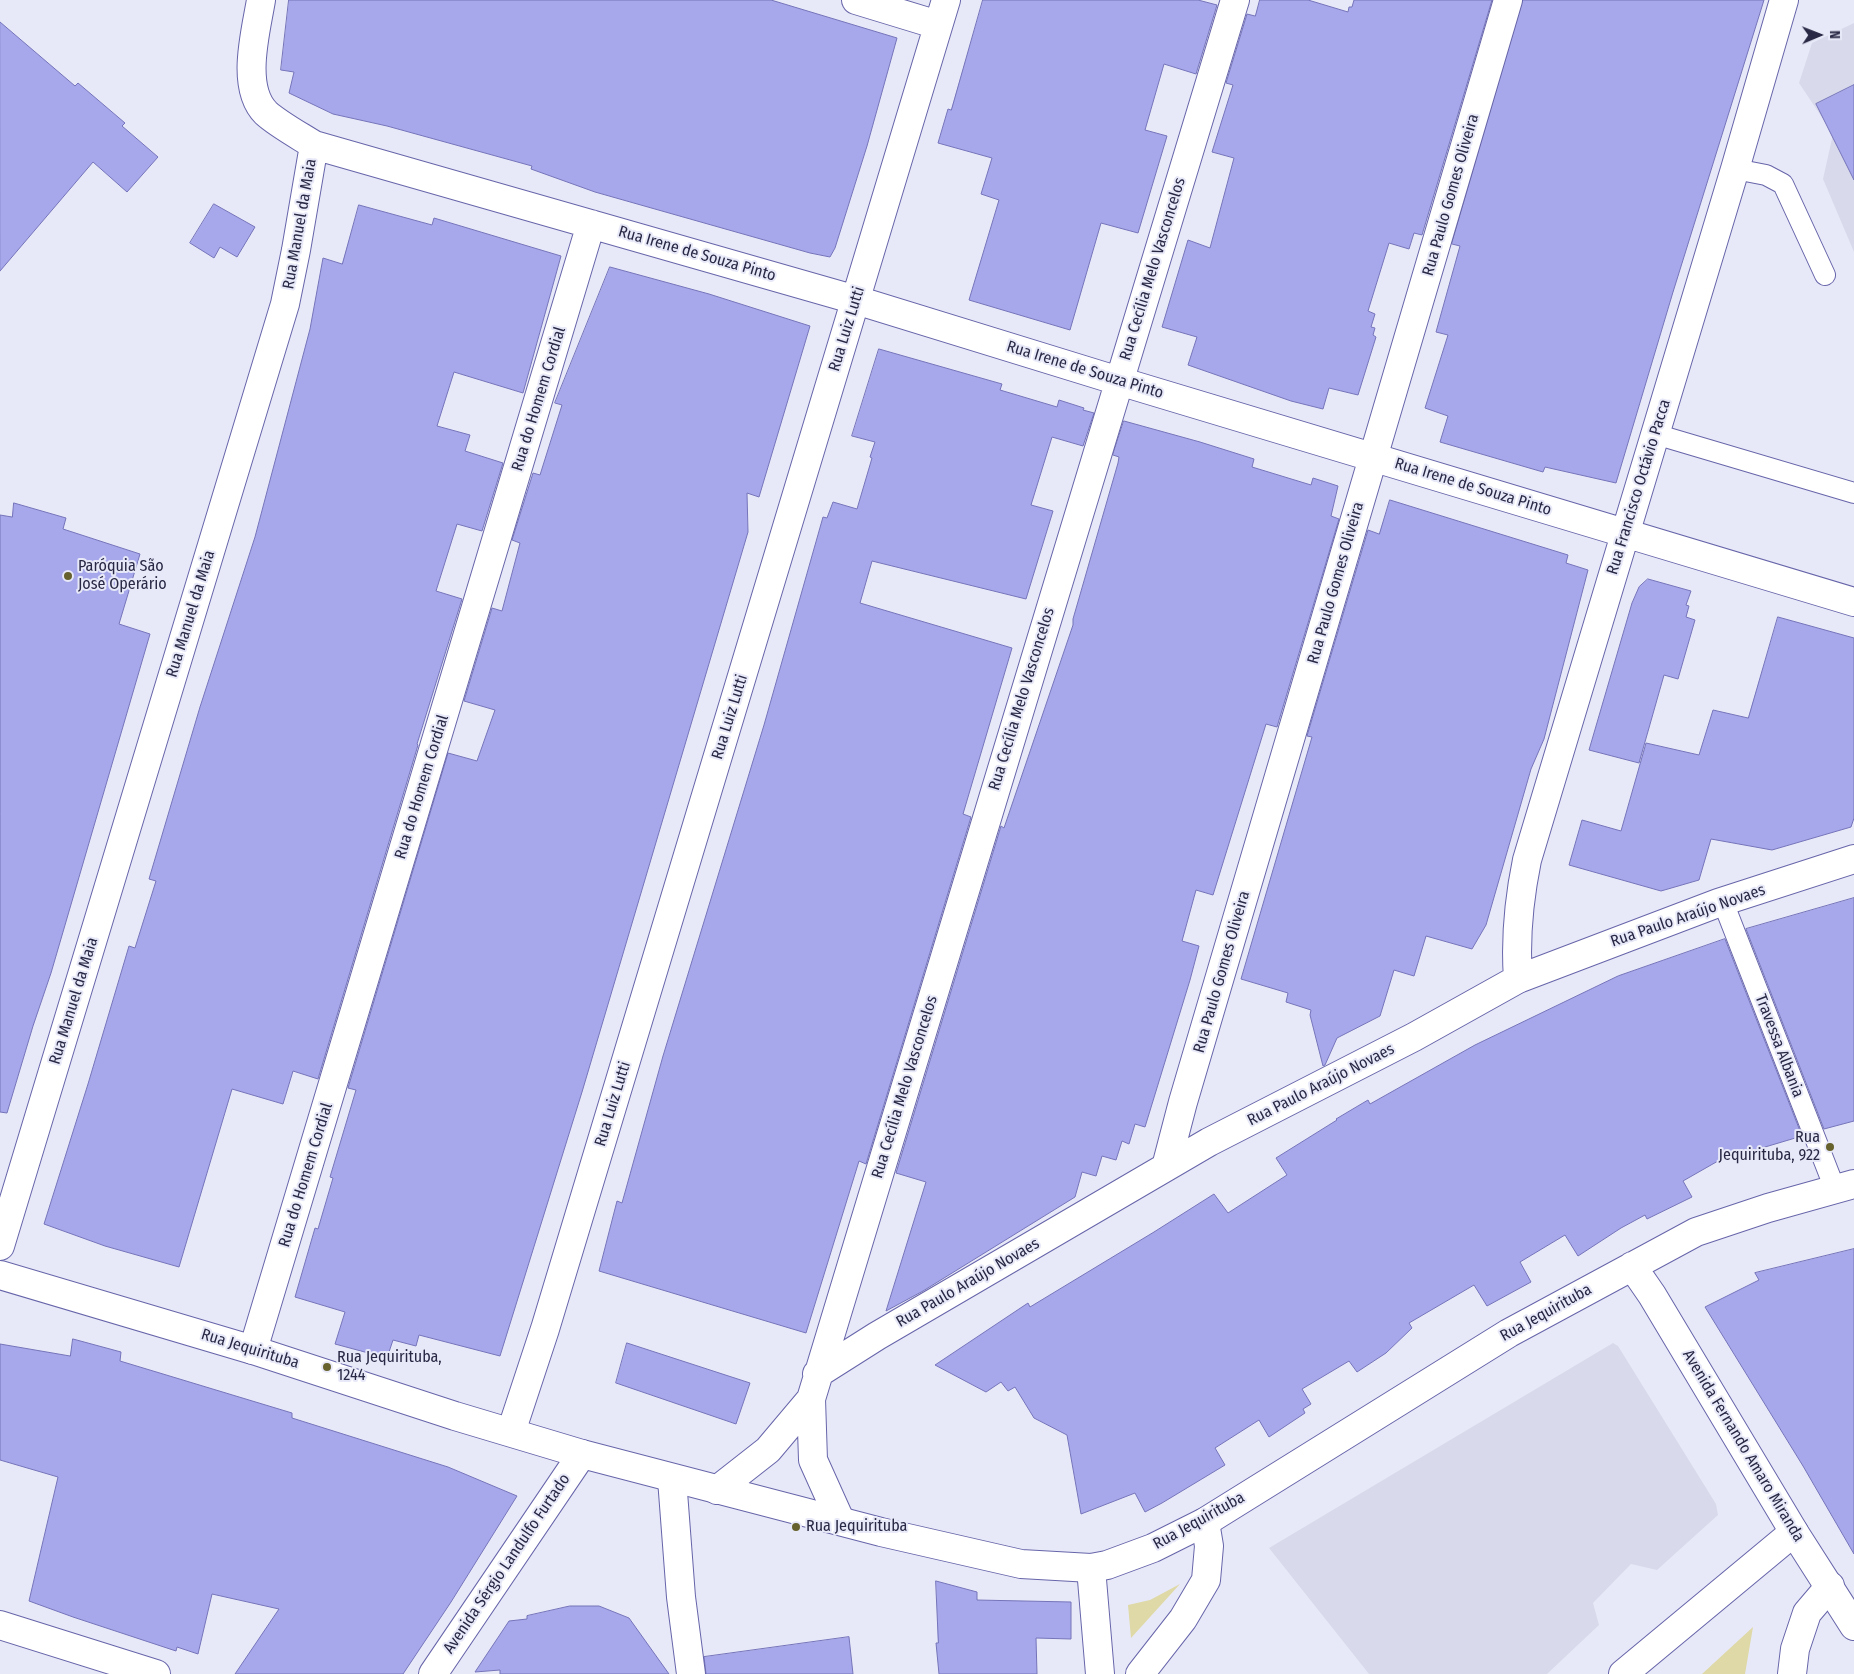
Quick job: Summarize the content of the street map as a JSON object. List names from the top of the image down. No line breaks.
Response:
{"streets":{"street":["Rua Paulo Gomes Oliveira","Rua Manuel da Maia","Rua Irene de Souza Pinto","Rua Cecília Melo Vasconcelos","Rua Luiz Lutti","Rua do Homem Cordial","Rua Francisco Octávio Pacca","Rua Paulo Araújo Novaes","Rua Jequirituba","Avenida Fernando Amaro Miranda","Avenida Sérgio Landulfo Furtado"],"lane":["Travessa Albania"]},"crossings":[["Rua Paulo Gomes Oliveira","Rua Irene de Souza Pinto"],["Rua Paulo Gomes Oliveira","Rua Paulo Araújo Novaes"],["Rua Manuel da Maia","Rua Irene de Souza Pinto"],["Rua Irene de Souza Pinto","Rua Cecília Melo Vasconcelos"],["Rua Irene de Souza Pinto","Rua Luiz Lutti"],["Rua Irene de Souza Pinto","Rua do Homem Cordial"],["Rua Irene de Souza Pinto","Rua Francisco Octávio Pacca"],["Rua Cecília Melo Vasconcelos","Rua Paulo Araújo Novaes"],["Rua Cecília Melo Vasconcelos","Rua Jequirituba"],["Rua Luiz Lutti","Rua Jequirituba"],["Rua do Homem Cordial","Rua Jequirituba"],["Rua Francisco Octávio Pacca","Rua Paulo Araújo Novaes"],["Rua Paulo Araújo Novaes","Travessa Albania"],["Travessa Albania","Rua Jequirituba"],["Rua Jequirituba","Avenida Fernando Amaro Miranda"],["Rua Jequirituba","Avenida Sérgio Landulfo Furtado"]],"places":["Paróquia São José Operário","Rua Jequirituba, 922","Rua Jequirituba, 1244","Rua Jequirituba"],"north":"right"}
